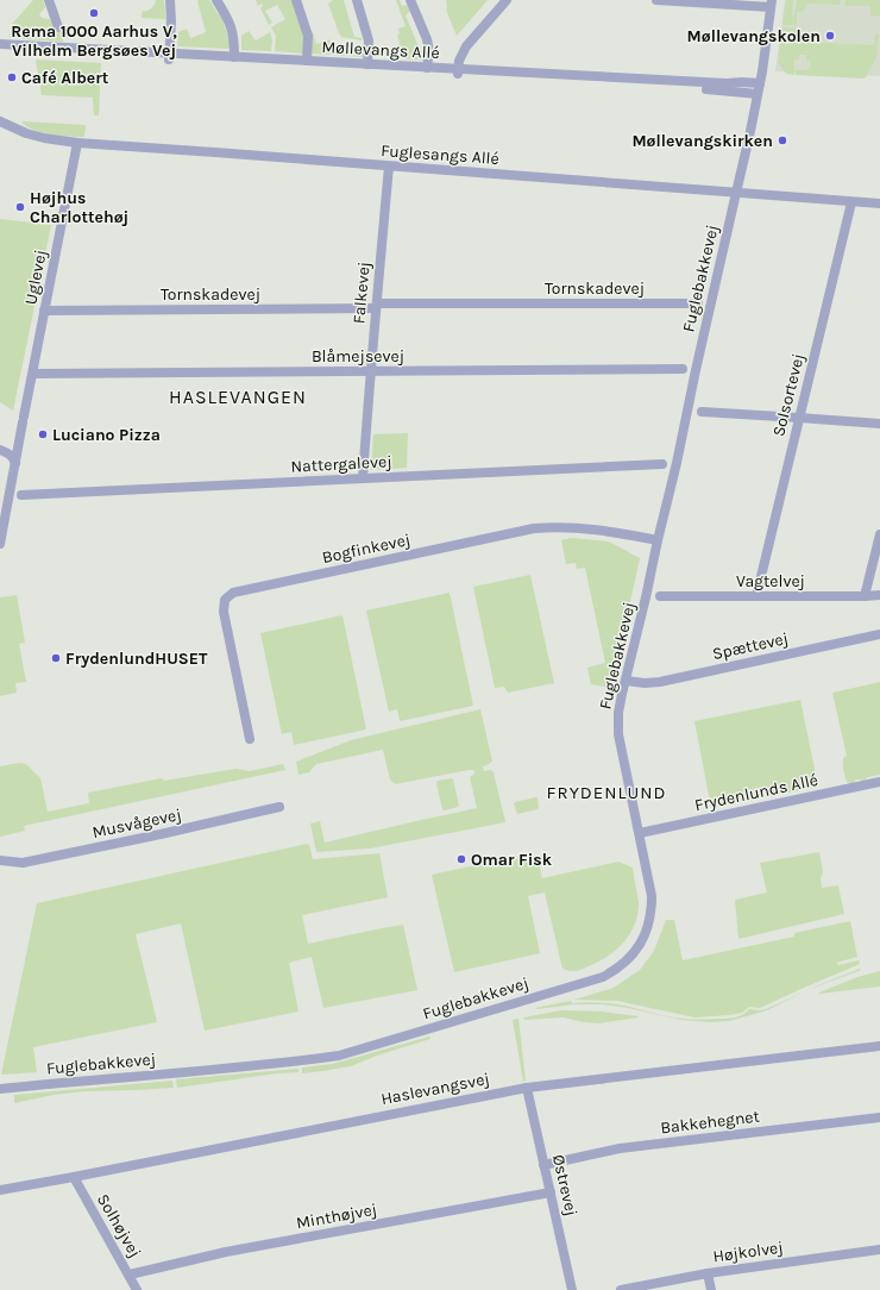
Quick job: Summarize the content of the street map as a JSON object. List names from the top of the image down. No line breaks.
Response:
{"streets":{"street":["Møllevangs Allé","Fuglesangs Allé","Uglevej","Fuglebakkevej","Tornskadevej","Falkevej","Blåmejsevej","Solsortevej","Nattergalevej","Bogfinkevej","Vagtelvej","Spættevej","Frydenlunds Allé","Musvågevej","Haslevangsvej","Bakkehegnet","Østrevej","Minthøjvej","Solhøjvej","Højkolvej"]},"crossings":[["Møllevangs Allé","Fuglebakkevej"],["Fuglesangs Allé","Uglevej"],["Fuglesangs Allé","Fuglebakkevej"],["Fuglesangs Allé","Falkevej"],["Fuglesangs Allé","Solsortevej"],["Uglevej","Tornskadevej"],["Uglevej","Blåmejsevej"],["Fuglebakkevej","Bogfinkevej"],["Fuglebakkevej","Spættevej"],["Fuglebakkevej","Frydenlunds Allé"],["Tornskadevej","Falkevej"],["Falkevej","Blåmejsevej"],["Falkevej","Nattergalevej"],["Solsortevej","Vagtelvej"],["Haslevangsvej","Østrevej"],["Haslevangsvej","Solhøjvej"],["Bakkehegnet","Østrevej"],["Østrevej","Minthøjvej"],["Minthøjvej","Solhøjvej"]],"districts":["HASLEVANGEN","FRYDENLUND"],"places":["Rema 1000 Aarhus V, Vilhelm Bergsøes Vej","Møllevangskolen","Café Albert","Møllevangskirken","Højhus Charlottehøj","Luciano Pizza","FrydenlundHUSET","Omar Fisk"]}
